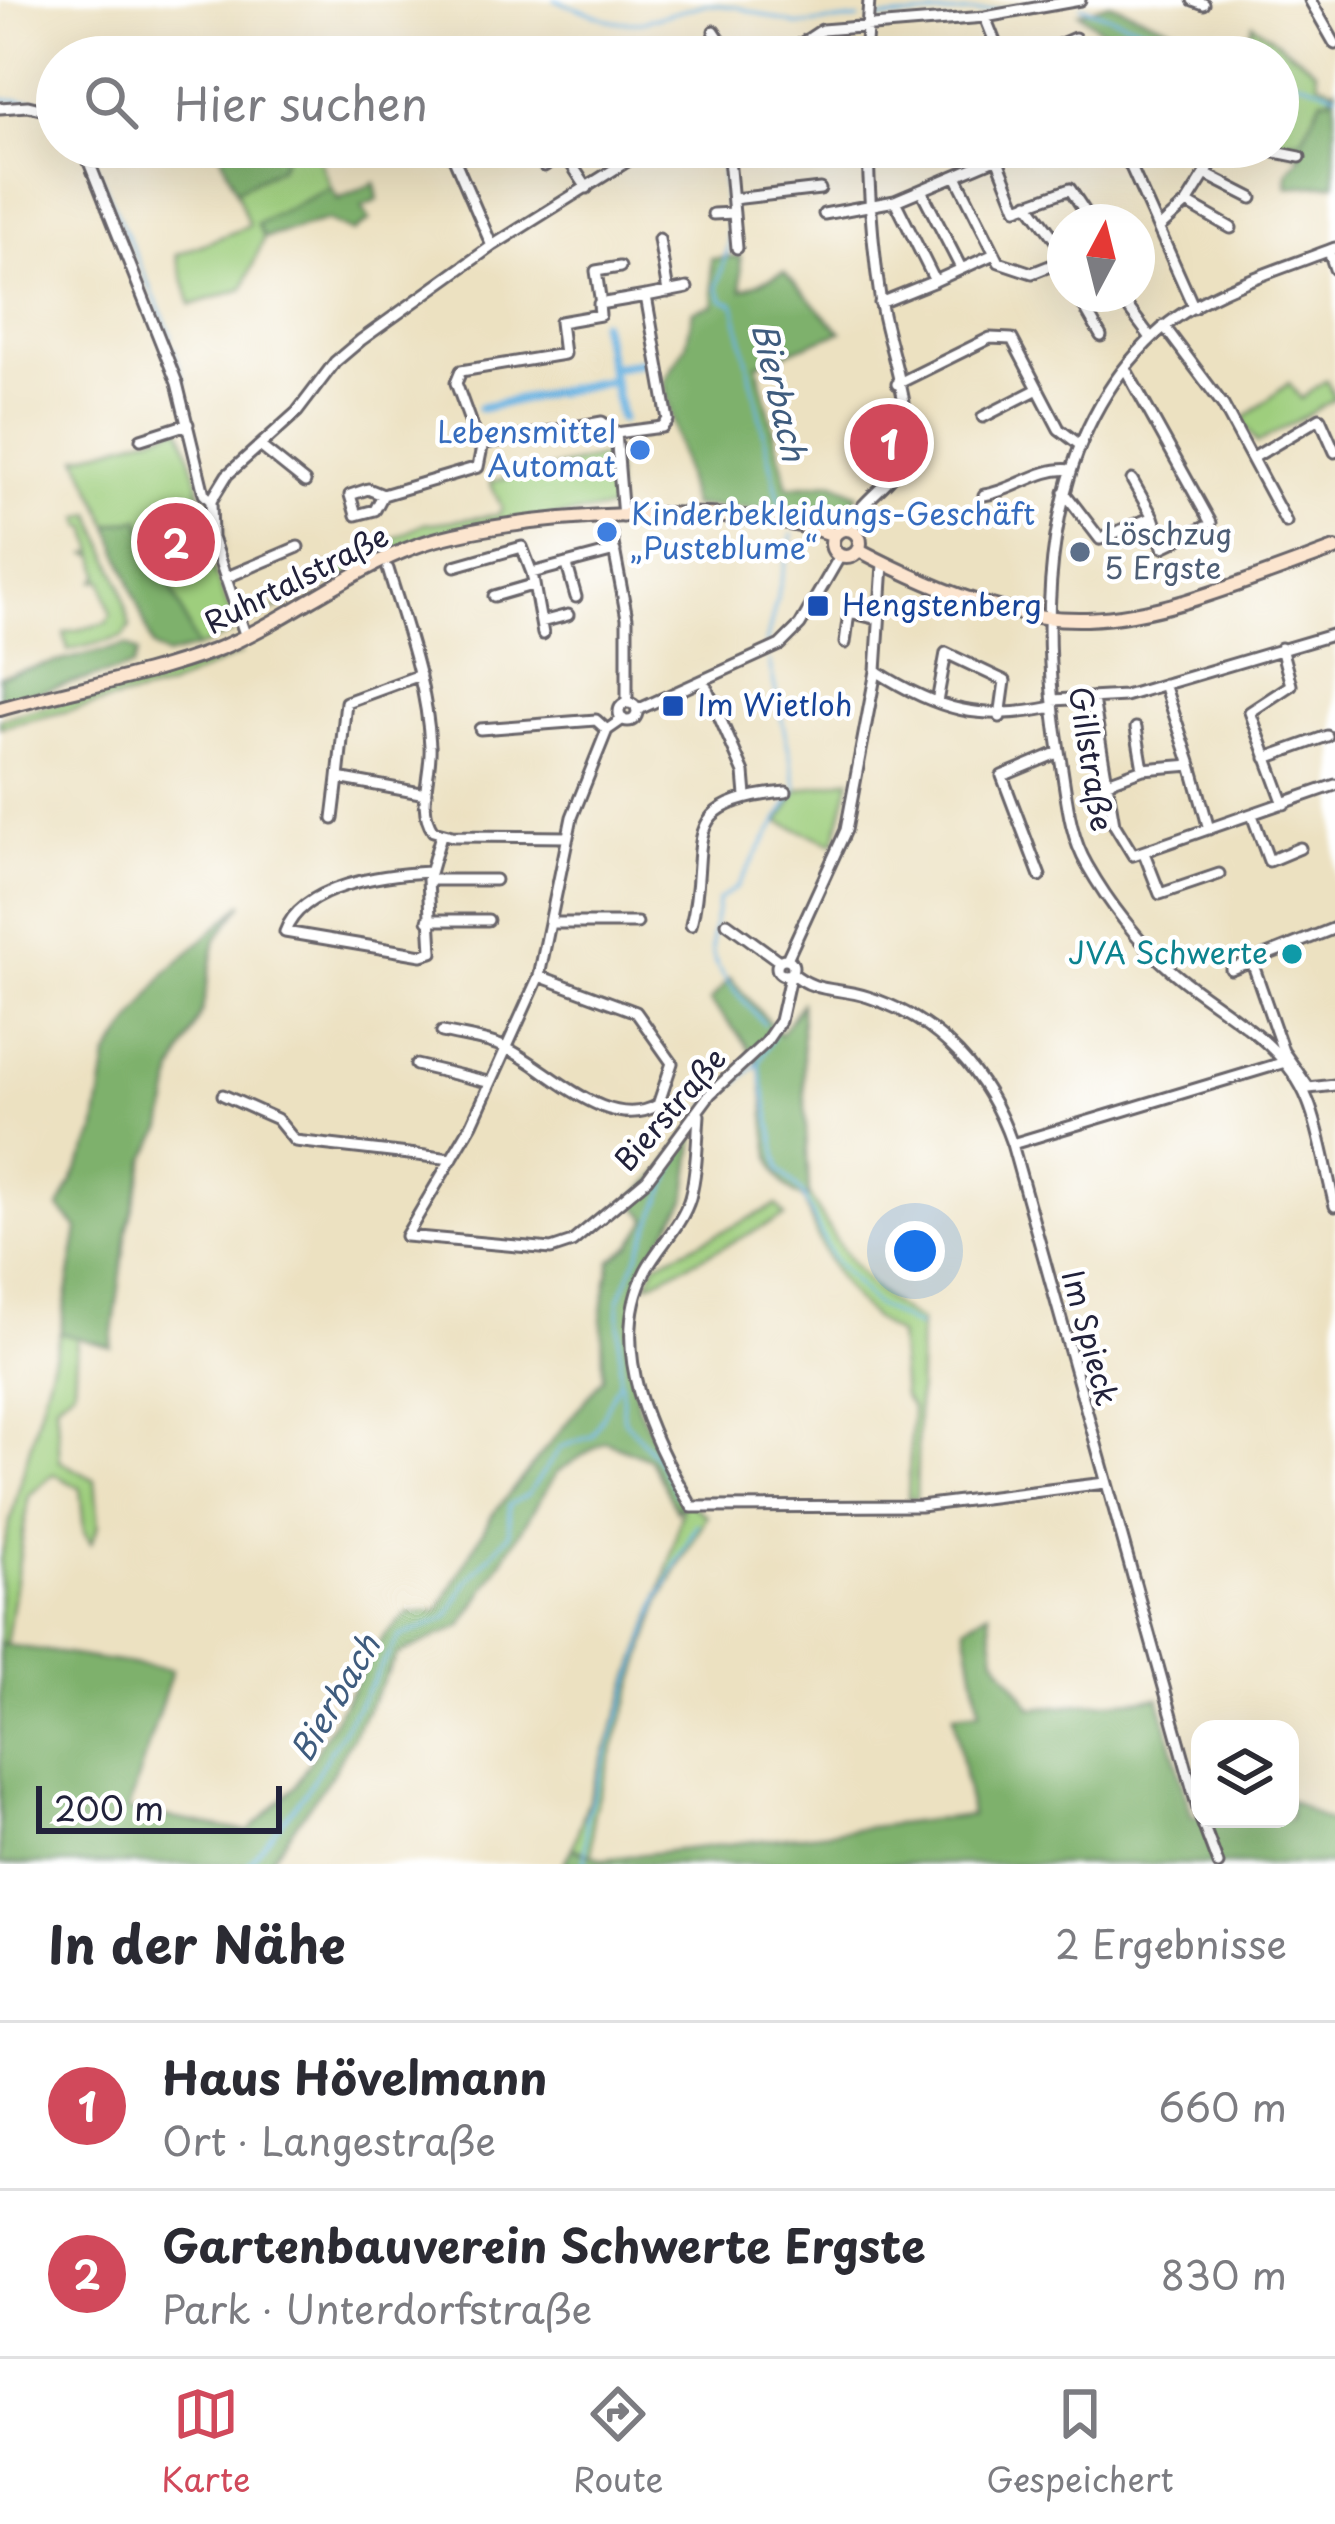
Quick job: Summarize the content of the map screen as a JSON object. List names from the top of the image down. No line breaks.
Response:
{"streets":{"main road":["Ruhrtalstraße"],"street":["Gillstraße","Bierstraße","Im Spieck"]},"crossings":[["Bierstraße","Im Spieck"]],"water":["Bierbach"],"places":{"other":["Lebensmittel Automat","Kinderbekleidungs-Geschäft „Pusteblume“","Löschzug 5 Ergste","JVA Schwerte"],"transit":["Hengstenberg","Im Wietloh"]},"scale_bar":"200 m","north":"top","page":{"search":"Hier suchen","pins":["1","2"],"scale":"200 m","heading":["In der Nähe","2 Ergebnisse"],"list":[{"mark":"1","name":"Haus Hövelmann","note":"Ort · Langestraße","value":"660 m"},{"mark":"2","name":"Gartenbauverein Schwerte Ergste","note":"Park · Unterdorfstraße","value":"830 m"}],"nav":["Karte","Route","Gespeichert"]}}
